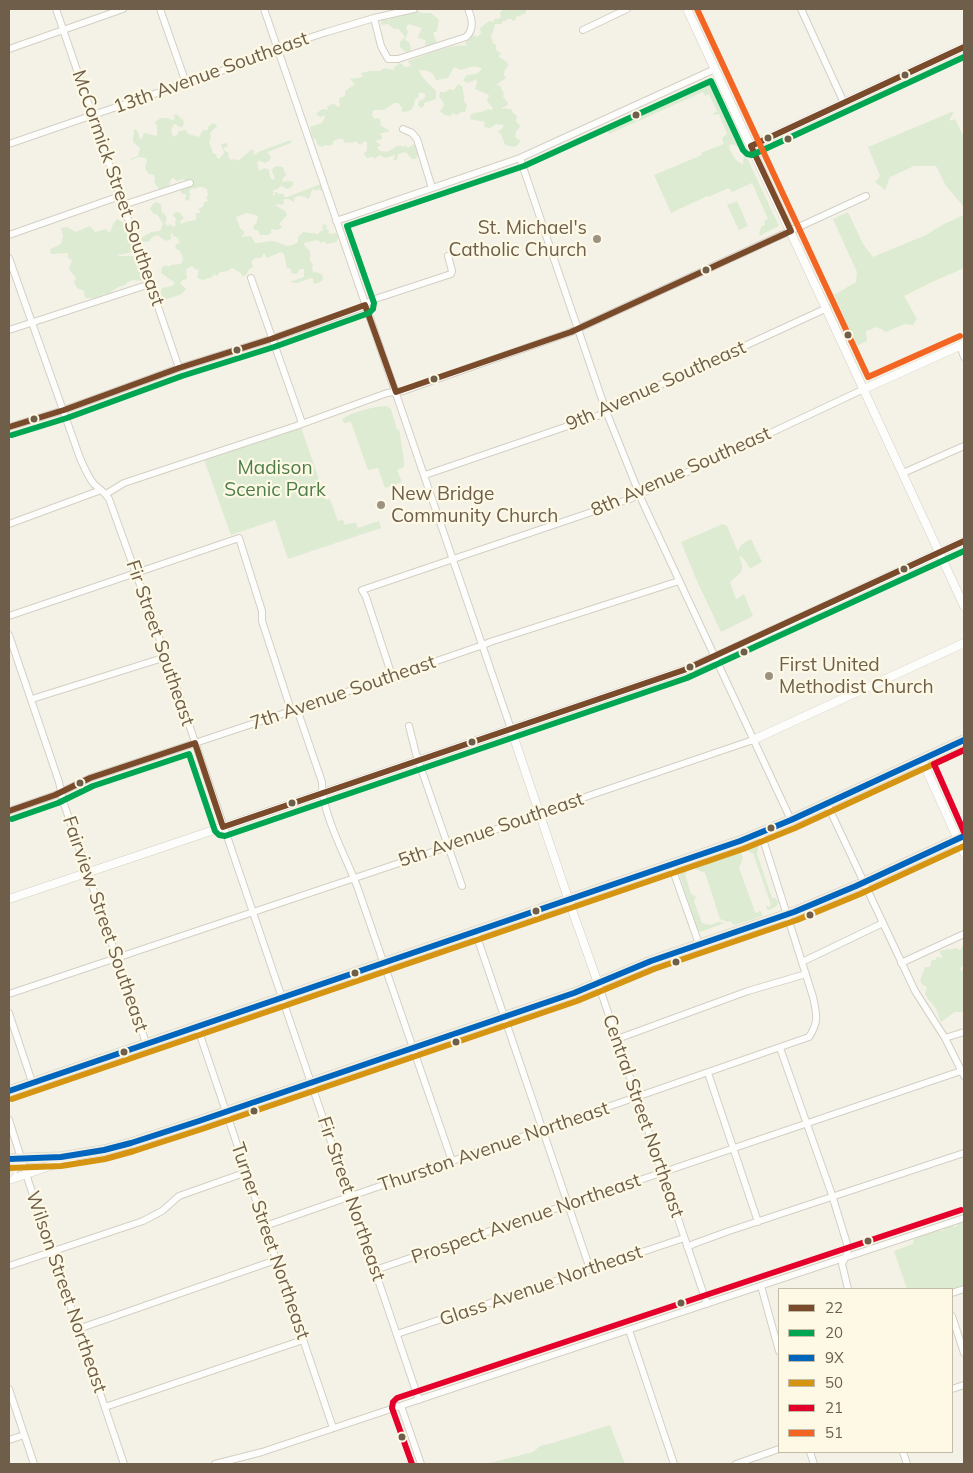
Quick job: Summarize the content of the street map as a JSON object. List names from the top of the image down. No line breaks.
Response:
{"streets":{"street":["13th Avenue Southeast","McCormick Street Southeast","9th Avenue Southeast","8th Avenue Southeast","Fir Street Southeast","7th Avenue Southeast","5th Avenue Southeast","Fairview Street Southeast","Central Street Northeast","Thurston Avenue Northeast","Fir Street Northeast","Prospect Avenue Northeast","Turner Street Northeast","Glass Avenue Northeast","Wilson Street Northeast"]},"crossings":[["13th Avenue Southeast","McCormick Street Southeast"],["8th Avenue Southeast","7th Avenue Southeast"],["Fir Street Southeast","7th Avenue Southeast"],["Fir Street Southeast","5th Avenue Southeast"],["Fir Street Southeast","Fir Street Northeast"],["7th Avenue Southeast","Fairview Street Southeast"],["5th Avenue Southeast","Fairview Street Southeast"],["5th Avenue Southeast","Central Street Northeast"],["Central Street Northeast","Thurston Avenue Northeast"],["Central Street Northeast","Prospect Avenue Northeast"],["Central Street Northeast","Glass Avenue Northeast"],["Thurston Avenue Northeast","Fir Street Northeast"],["Thurston Avenue Northeast","Turner Street Northeast"],["Fir Street Northeast","Prospect Avenue Northeast"],["Fir Street Northeast","Glass Avenue Northeast"]],"parks":["Madison Scenic Park"],"places":["St. Michael's Catholic Church","New Bridge Community Church","First United Methodist Church"],"lines":["transit line 51","transit line 22","transit line 20","transit line 9X","transit line 50","transit line 21"],"legend":["22","20","9X","50","21","51"]}
